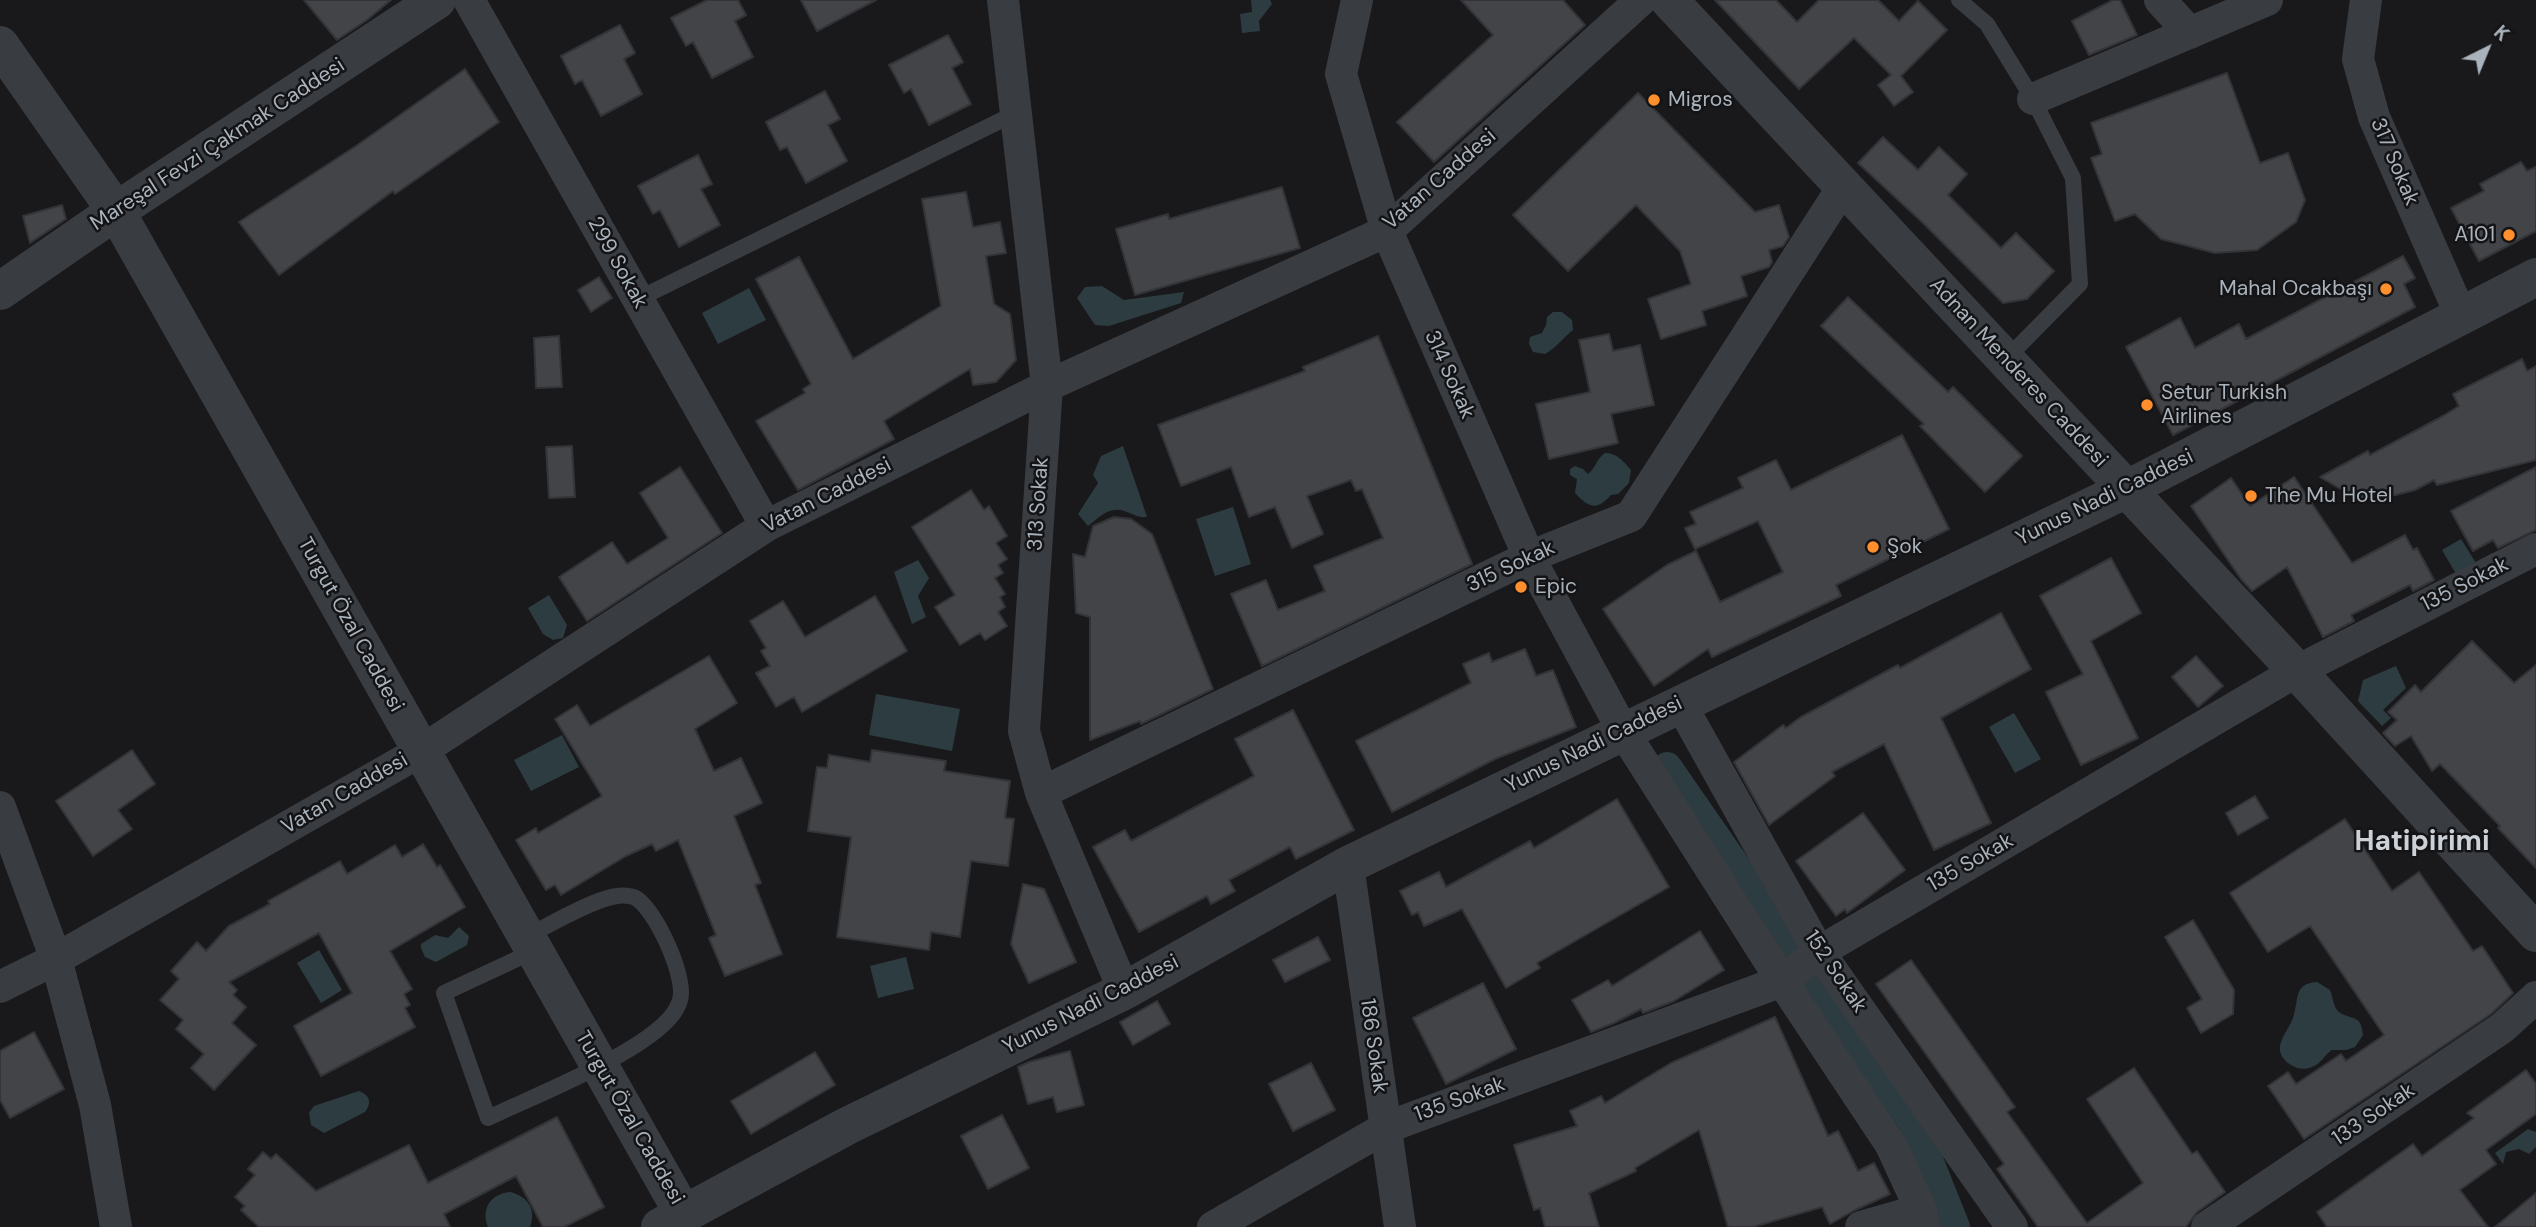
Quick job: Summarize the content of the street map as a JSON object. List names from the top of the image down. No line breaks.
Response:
{"streets":{"street":["Mareşal Fevzi Çakmak Caddesi","317 Sokak","Vatan Caddesi","299 Sokak","Adnan Menderes Caddesi","314 Sokak","Yunus Nadi Caddesi","313 Sokak","315 Sokak","135 Sokak","Turgut Özal Caddesi","152 Sokak","186 Sokak","133 Sokak"]},"crossings":[["Mareşal Fevzi Çakmak Caddesi","Turgut Özal Caddesi"],["317 Sokak","Yunus Nadi Caddesi"],["Vatan Caddesi","299 Sokak"],["Vatan Caddesi","314 Sokak"],["Vatan Caddesi","313 Sokak"],["Vatan Caddesi","Turgut Özal Caddesi"],["Adnan Menderes Caddesi","Yunus Nadi Caddesi"],["Adnan Menderes Caddesi","315 Sokak"],["Adnan Menderes Caddesi","135 Sokak"],["314 Sokak","Yunus Nadi Caddesi"],["314 Sokak","315 Sokak"],["314 Sokak","152 Sokak"],["Yunus Nadi Caddesi","313 Sokak"],["Yunus Nadi Caddesi","Turgut Özal Caddesi"],["Yunus Nadi Caddesi","152 Sokak"],["Yunus Nadi Caddesi","186 Sokak"],["313 Sokak","315 Sokak"],["135 Sokak","152 Sokak"],["135 Sokak","186 Sokak"]],"districts":["Hatipirimi"],"places":["Migros","A101","Mahal Ocakbaşı","Setur Turkish Airlines","The Mu Hotel","Şok","Epic"],"north":"top right"}
